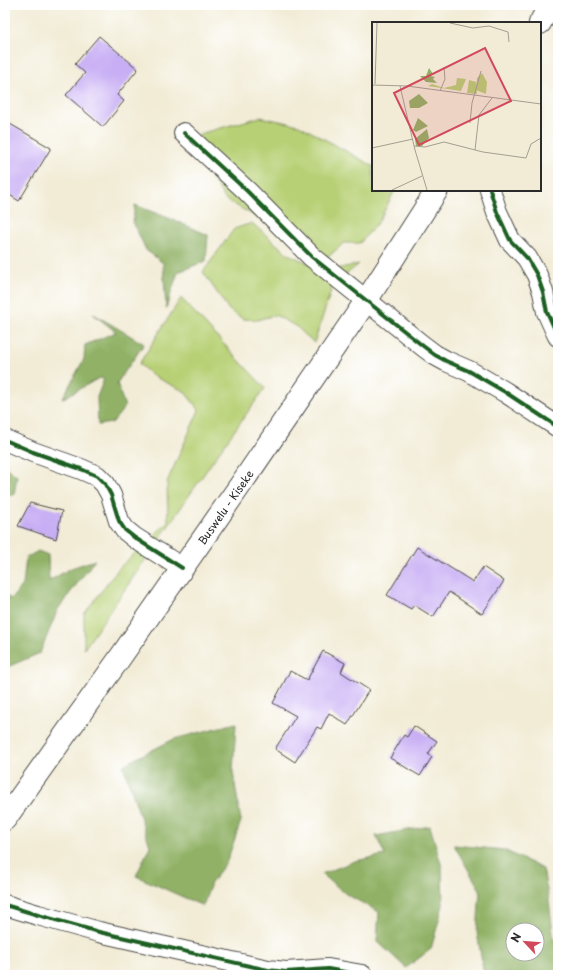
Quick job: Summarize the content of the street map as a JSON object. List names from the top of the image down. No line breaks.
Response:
{"streets":{"main road":["Buswelu - Kiseke"]},"north":"top left"}
